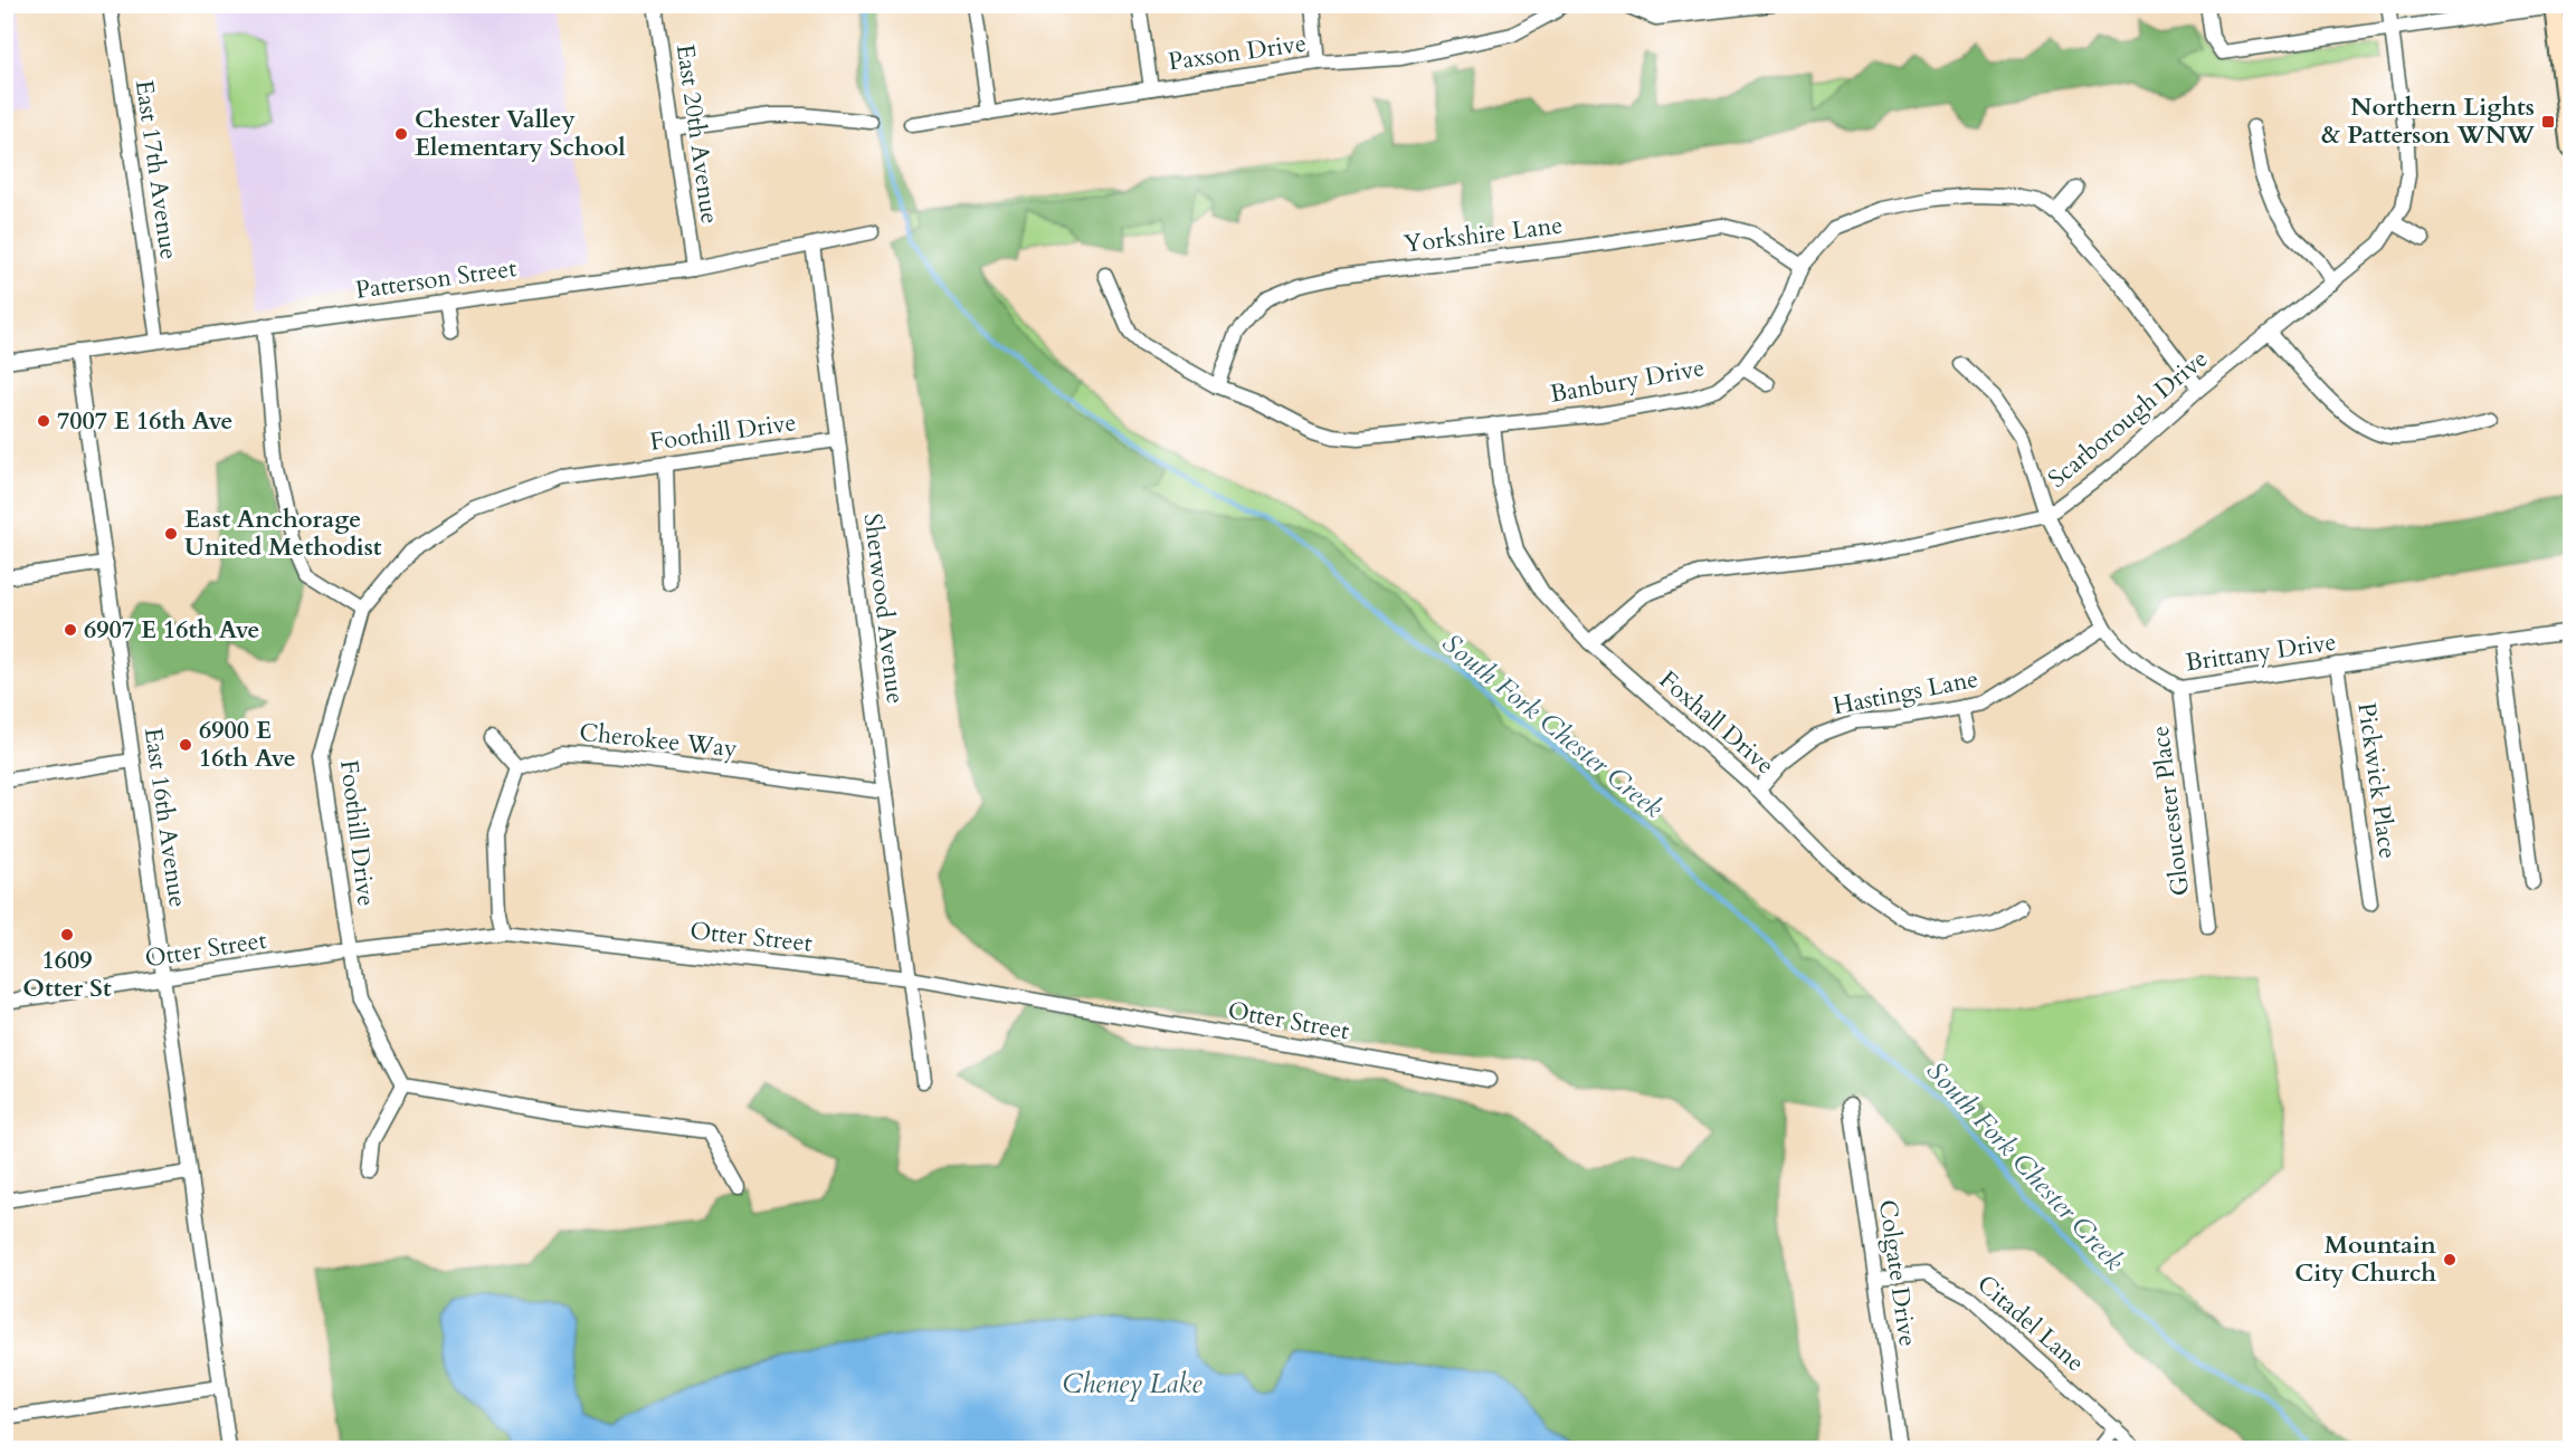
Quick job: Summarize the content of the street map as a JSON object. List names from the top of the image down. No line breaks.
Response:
{"streets":{"street":["Paxson Drive","East 20th Avenue","East 17th Avenue","Yorkshire Lane","Patterson Street","Banbury Drive","Scarborough Drive","Foothill Drive","Sherwood Avenue","Brittany Drive","Hastings Lane","Foxhall Drive","Cherokee Way","Pickwick Place","Gloucester Place","East 16th Avenue","Otter Street","Colgate Drive","Citadel Lane"]},"crossings":[["East 20th Avenue","Patterson Street"],["East 17th Avenue","Patterson Street"],["Yorkshire Lane","Banbury Drive"],["Patterson Street","Sherwood Avenue"],["Patterson Street","East 16th Avenue"],["Banbury Drive","Scarborough Drive"],["Banbury Drive","Foxhall Drive"],["Scarborough Drive","Brittany Drive"],["Scarborough Drive","Foxhall Drive"],["Foothill Drive","Sherwood Avenue"],["Foothill Drive","Otter Street"],["Sherwood Avenue","Cherokee Way"],["Sherwood Avenue","Otter Street"],["Brittany Drive","Hastings Lane"],["Brittany Drive","Pickwick Place"],["Brittany Drive","Gloucester Place"],["Hastings Lane","Foxhall Drive"],["East 16th Avenue","Otter Street"],["Colgate Drive","Citadel Lane"]],"water":["South Fork Chester Creek","Cheney Lake"],"places":{"transit":["Northern Lights & Patterson WNW"],"other":["Chester Valley Elementary School","7007 E 16th Ave","East Anchorage United Methodist","6907 E 16th Ave","6900 E 16th Ave","1609 Otter St","Mountain City Church"]}}
